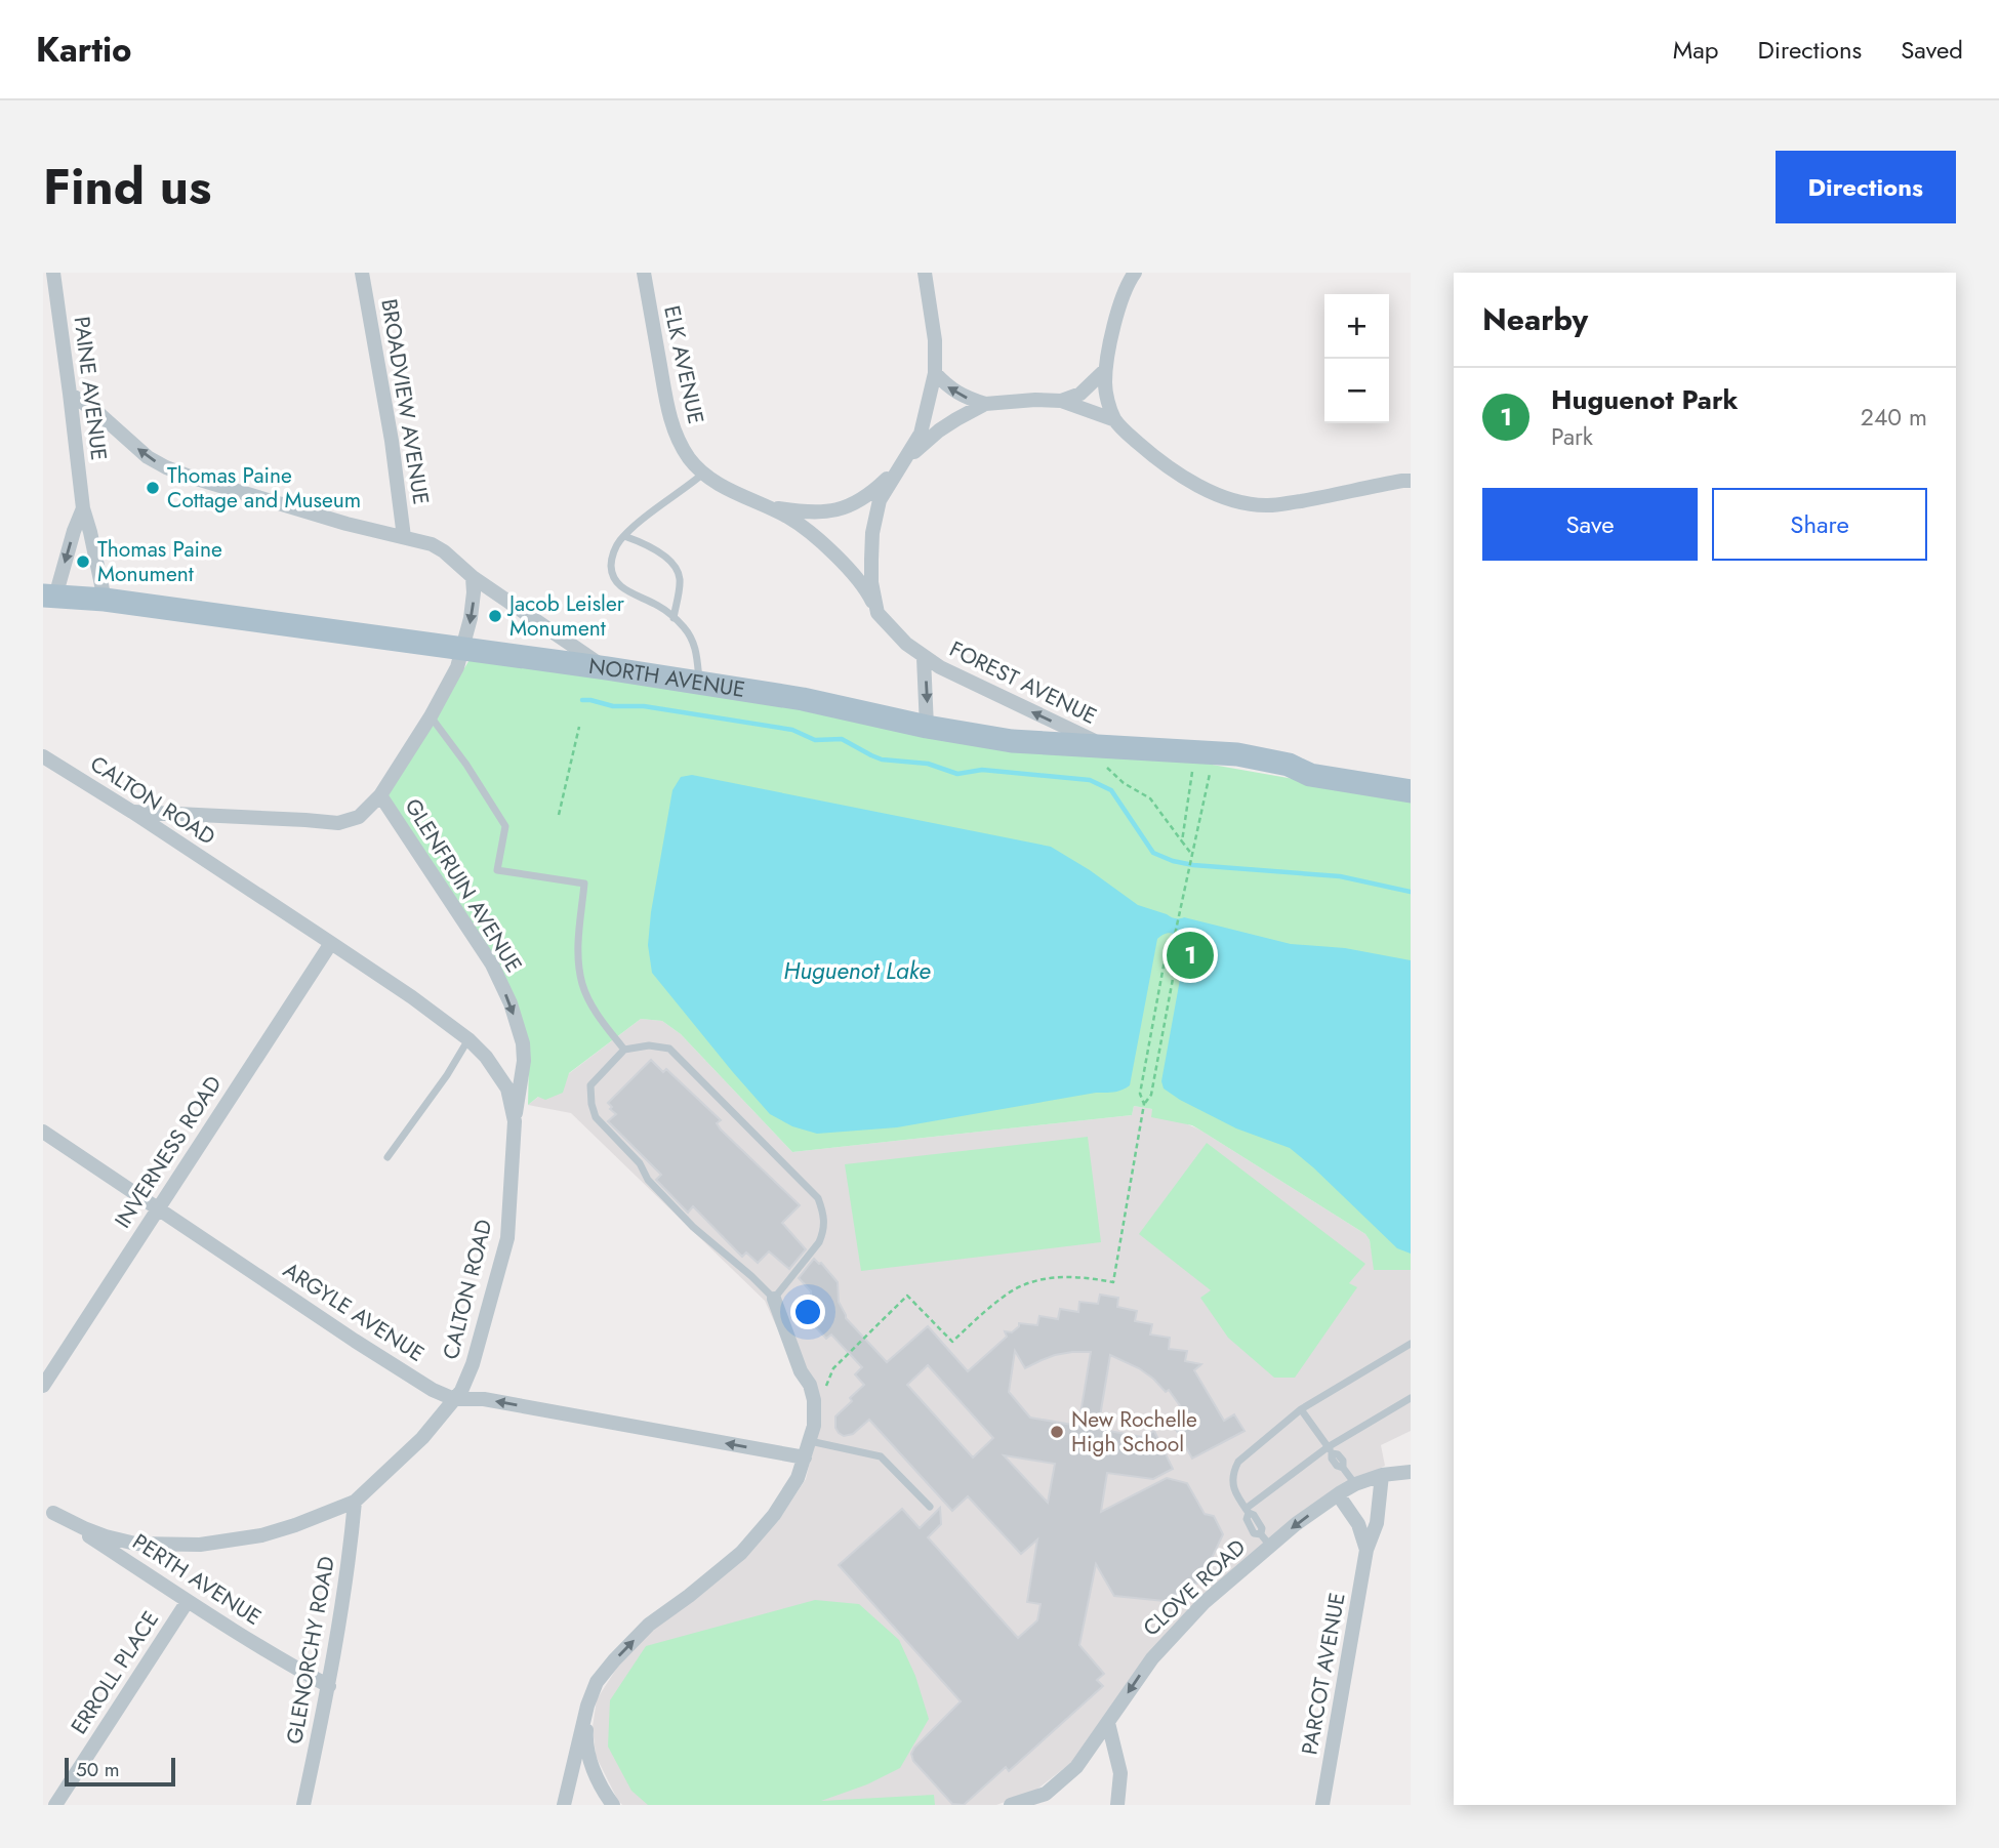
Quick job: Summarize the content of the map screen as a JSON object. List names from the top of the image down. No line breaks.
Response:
{"streets":{"main road":["NORTH AVENUE"],"street":["ELK AVENUE","PAINE AVENUE","BROADVIEW AVENUE","FOREST AVENUE","CALTON ROAD","GLENFRUIN AVENUE","INVERNESS ROAD","ARGYLE AVENUE","PERTH AVENUE","CLOVE ROAD","GLENORCHY ROAD","ERROLL PLACE","PARCOT AVENUE"]},"crossings":[["ELK AVENUE","FOREST AVENUE"],["PAINE AVENUE","NORTH AVENUE"],["NORTH AVENUE","FOREST AVENUE"],["NORTH AVENUE","GLENFRUIN AVENUE"],["CALTON ROAD","GLENFRUIN AVENUE"],["CALTON ROAD","INVERNESS ROAD"],["CALTON ROAD","ARGYLE AVENUE"],["CALTON ROAD","PERTH AVENUE"],["CALTON ROAD","GLENORCHY ROAD"],["INVERNESS ROAD","ARGYLE AVENUE"],["PERTH AVENUE","GLENORCHY ROAD"],["PERTH AVENUE","ERROLL PLACE"],["CLOVE ROAD","PARCOT AVENUE"]],"one_way":["GLENFRUIN AVENUE","ARGYLE AVENUE","CLOVE ROAD"],"water":["Huguenot Lake"],"places":["Thomas Paine Cottage and Museum","Thomas Paine Monument","Jacob Leisler Monument","New Rochelle High School"],"scale_bar":"50 m","page":{"header":"Kartio","nav":["Map","Directions","Saved"],"title":"Find us","buttons":["Directions",["Save","Share"]],"heading":"Nearby","map_buttons":["+","−"],"list":[{"mark":"1","name":"Huguenot Park","note":"Park","value":"240 m"}],"pins":"1","scale":"50 m"}}
